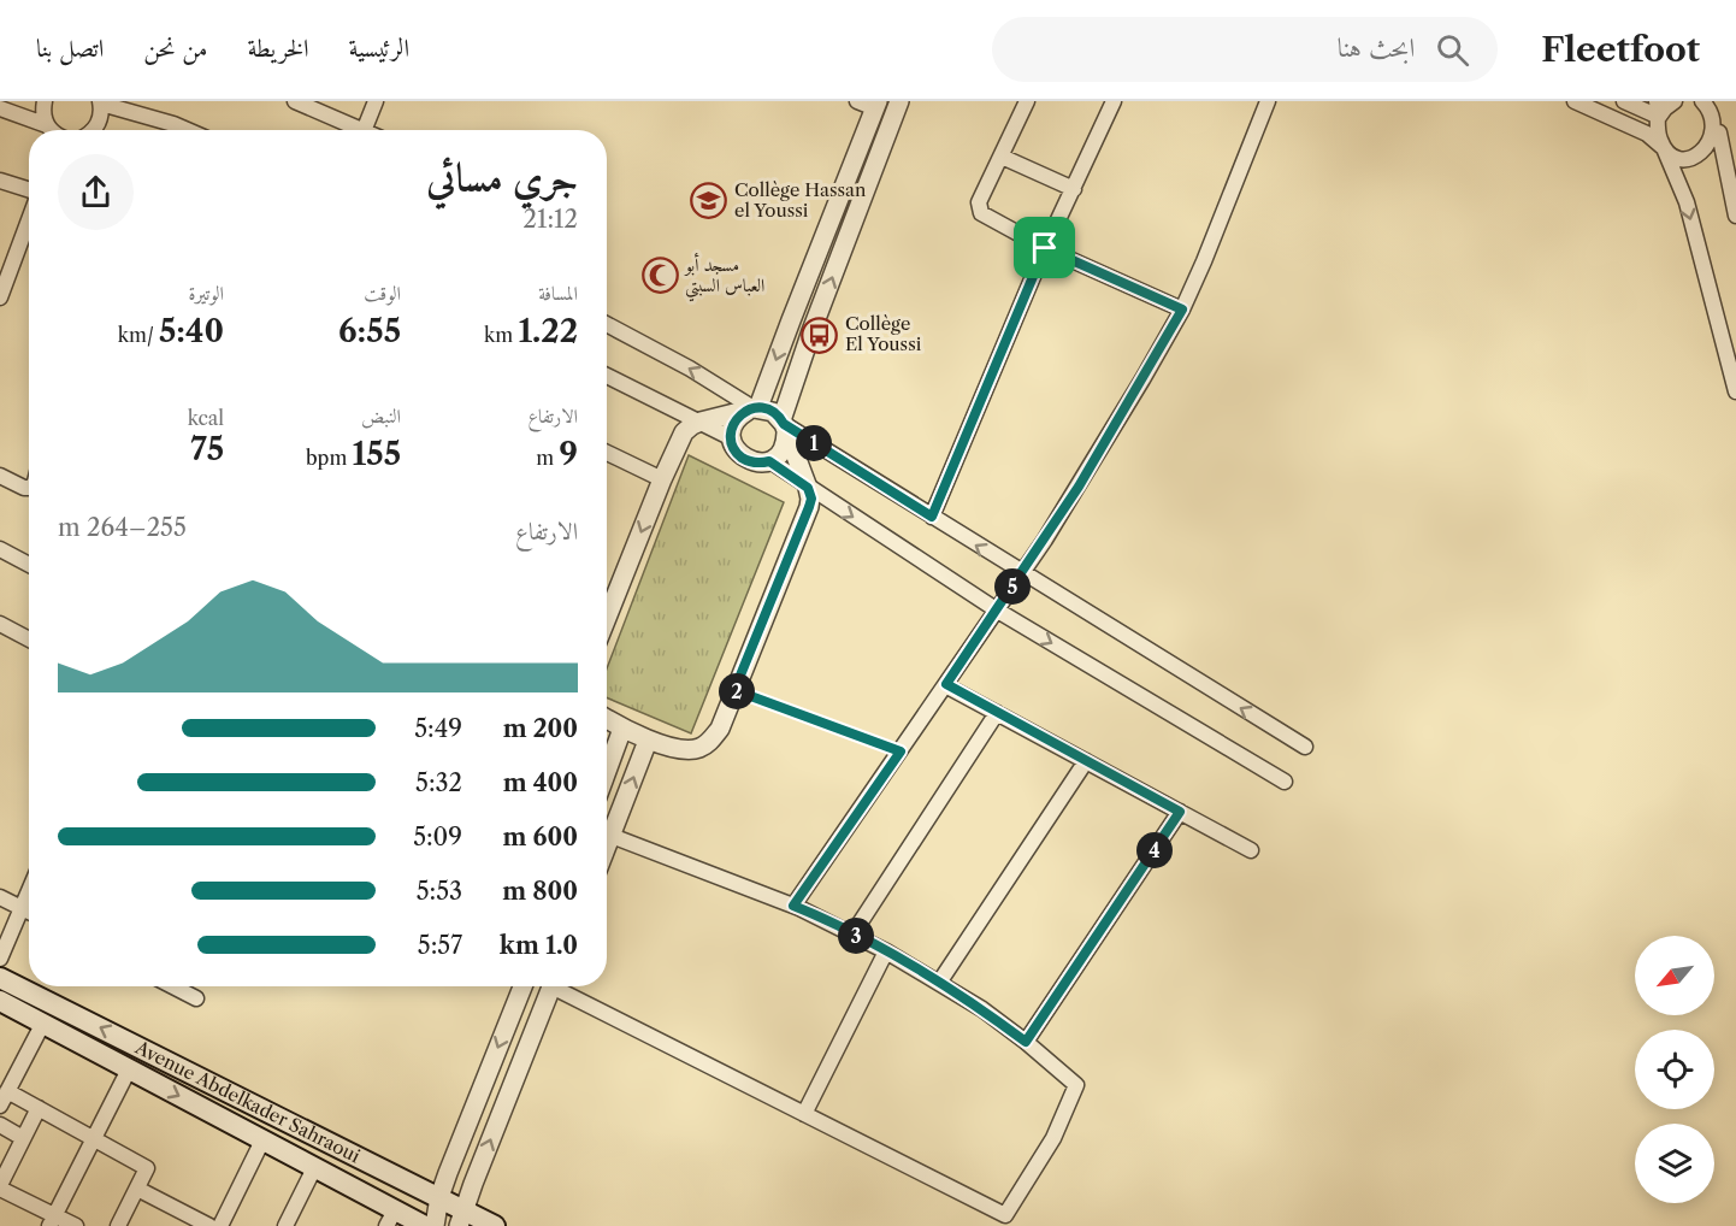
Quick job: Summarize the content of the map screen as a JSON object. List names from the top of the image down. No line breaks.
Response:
{"streets":{"main road":["Avenue Abdelkader Sahraoui"]},"places":{"school or university":["Collège Hassan el Youssi"],"mosque":["مسجد أبو العباس السبتي"],"bus stop":["Collège El Youssi"]},"north":"bottom left","page":{"header":"Fleetfoot","search":"ابحث هنا","nav":["الرئيسية","الخريطة","من نحن","اتصل بنا"],"heading":["جري مسائي","21:12"],"stats":[["المسافة","1.22 km"],["الوقت","6:55"],["الوتيرة","5:40 /km"],["الارتفاع","9 m"],["النبض","155 bpm"],["kcal","75"]],"pins":["1","5","2","4","3"],"chart":["الارتفاع","255–264 m"],"list":[{"name":"200 m","note":"5:49"},{"name":"400 m","note":"5:32"},{"name":"600 m","note":"5:09"},{"name":"800 m","note":"5:53"},{"name":"1.0 km","note":"5:57"}]}}
